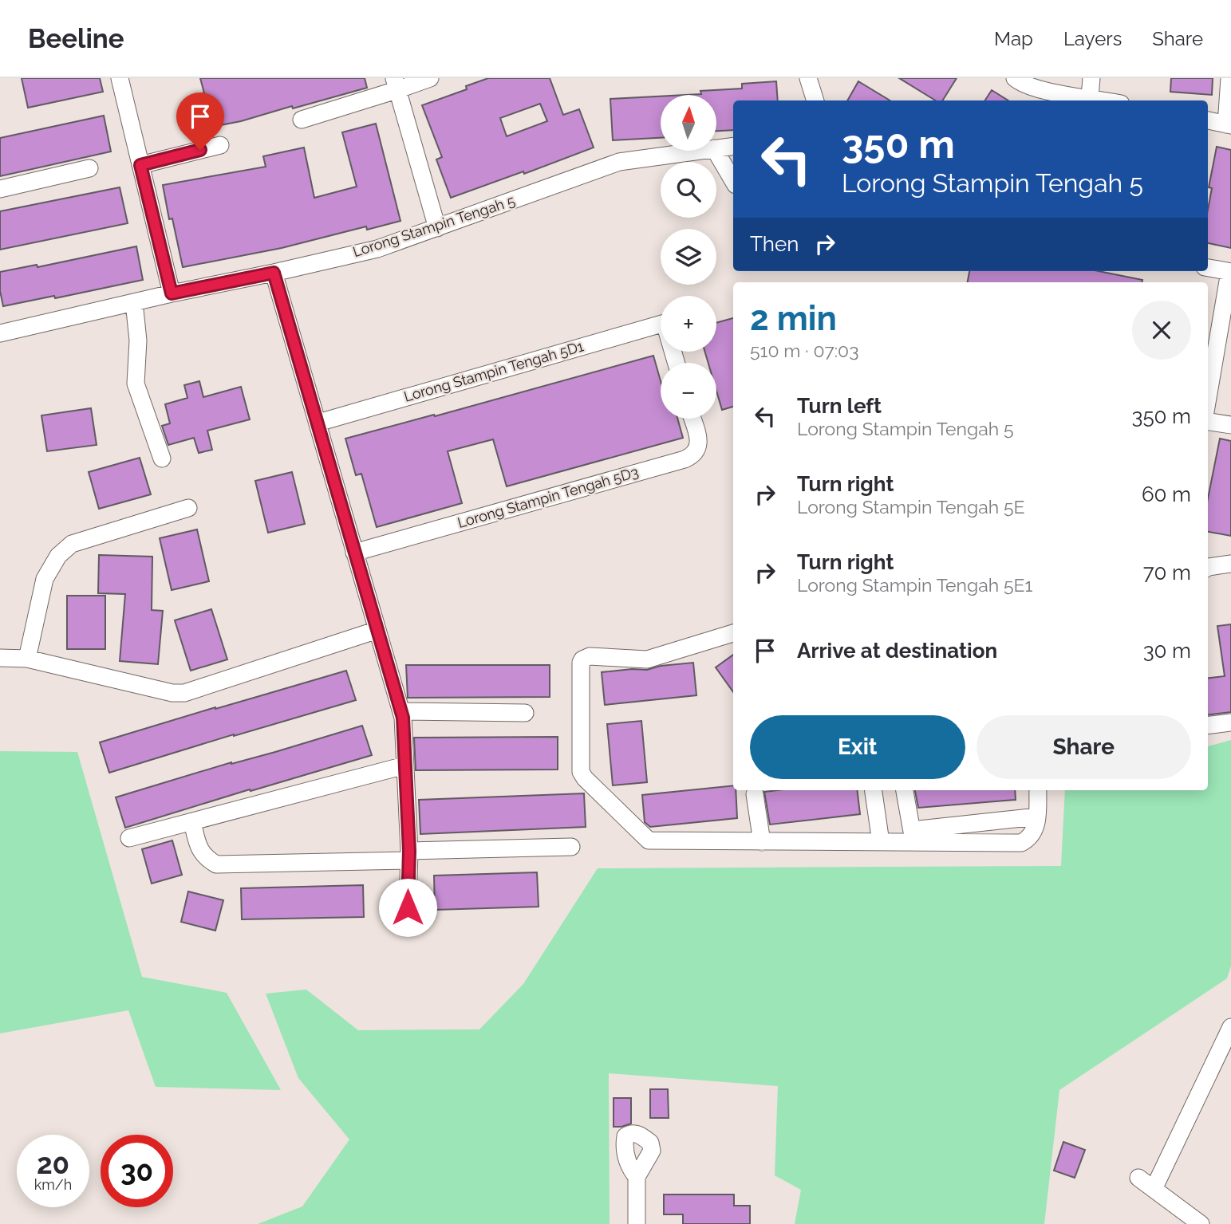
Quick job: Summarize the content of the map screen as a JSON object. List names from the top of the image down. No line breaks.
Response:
{"streets":{"street":["Lorong Stampin Tengah 5","Lorong Stampin Tengah 5D1","Lorong Stampin Tengah 5D3"]},"north":"top","page":{"header":"Beeline","nav":["Map","Layers","Share"],"map_buttons":["+","−"],"turn":["350 m","Lorong Stampin Tengah 5"],"then":"Then","heading":["2 min","510 m · 07:03"],"list":[{"name":"Turn left","note":"Lorong Stampin Tengah 5","value":"350 m"},{"name":"Turn right","note":"Lorong Stampin Tengah 5E","value":"60 m"},{"name":"Turn right","note":"Lorong Stampin Tengah 5E1","value":"70 m"},{"name":"Arrive at destination","value":"30 m"}],"buttons":["Exit","Share"],"speed":"20 km/h","limit":"30"}}
